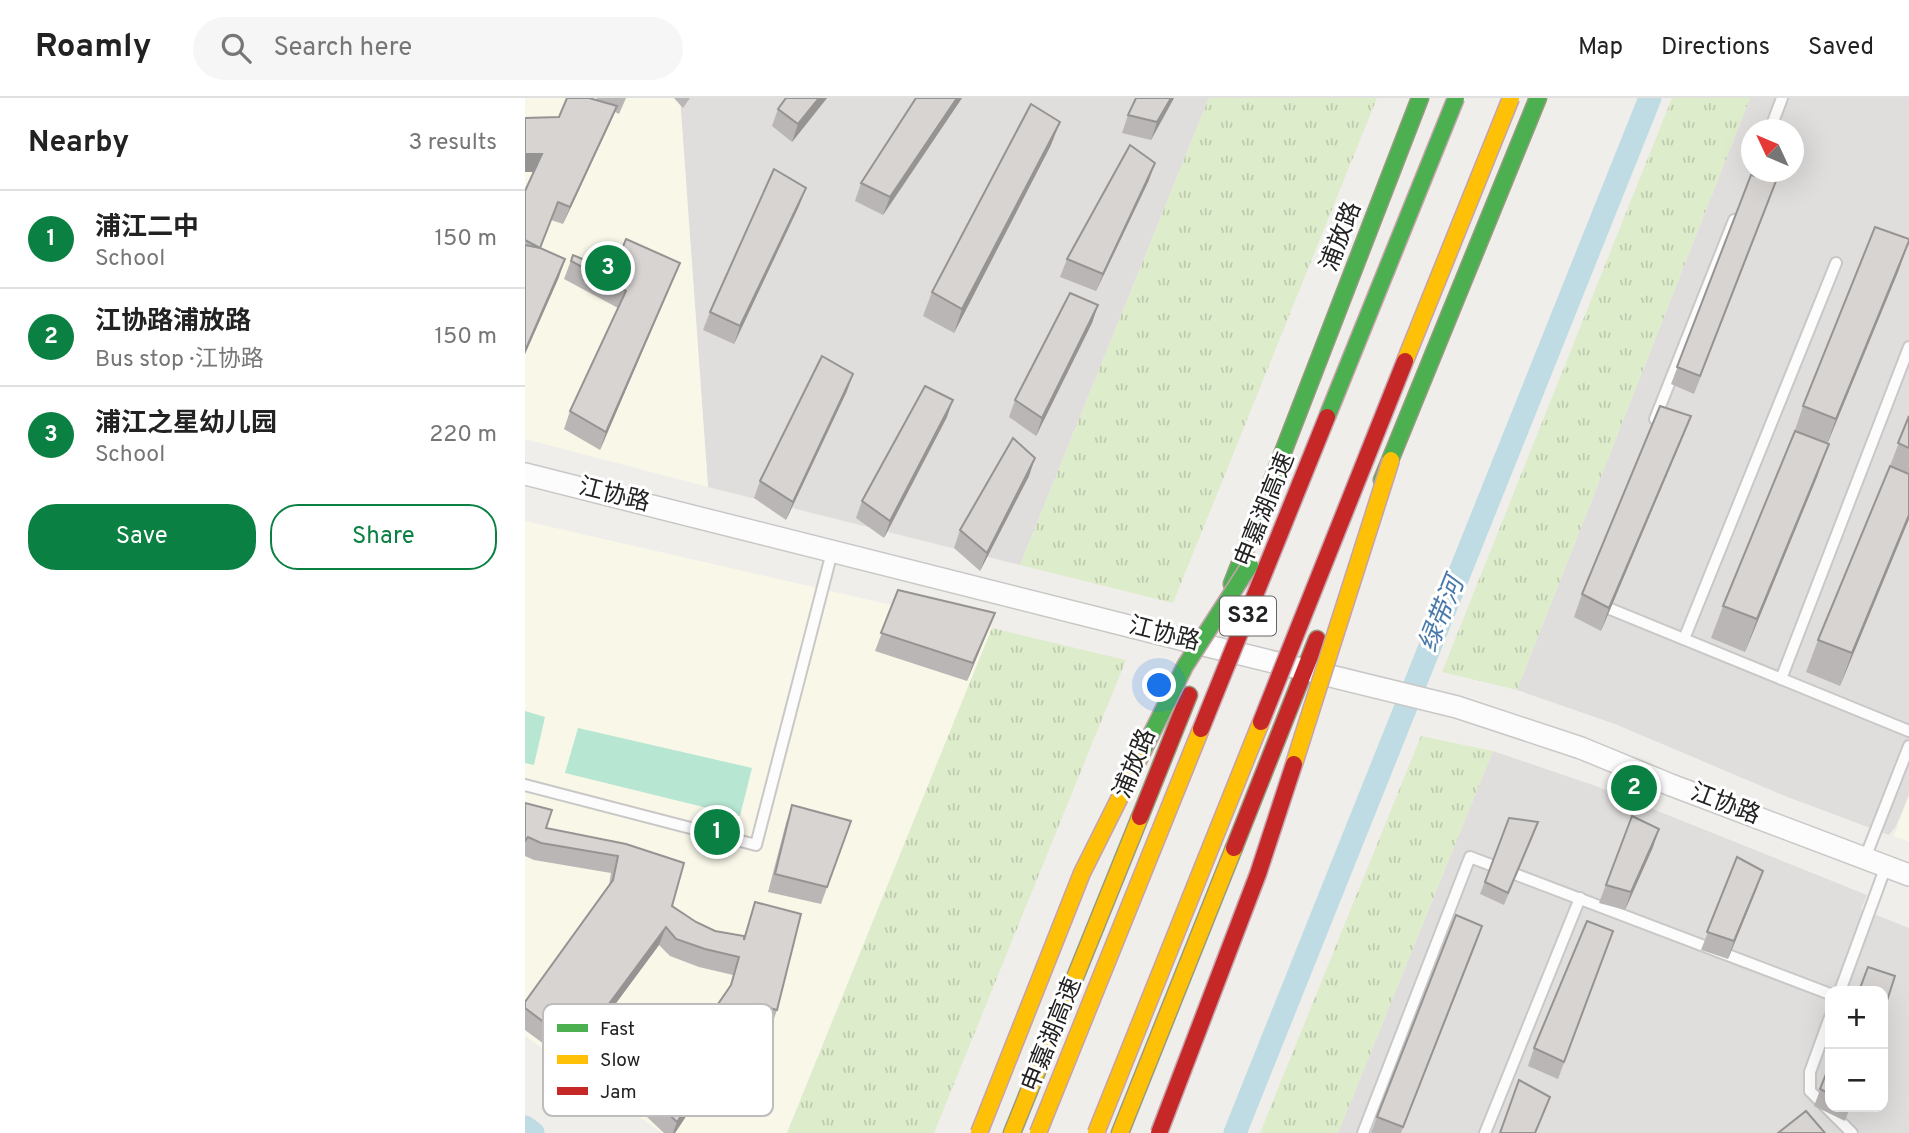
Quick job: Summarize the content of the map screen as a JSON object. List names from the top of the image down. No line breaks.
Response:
{"streets":{"main road":["浦放路","申嘉湖高速","S32"],"street":["江协路"]},"crossings":[["浦放路","江协路"]],"water":["绿带河"],"legend":["Fast","Slow","Jam"],"north":"top left","page":{"header":"Roamly","search":"Search here","nav":["Map","Directions","Saved"],"heading":["Nearby","3 results"],"list":[{"mark":"1","name":"浦江二中","note":"School","value":"150 m"},{"mark":"2","name":"江协路浦放路","note":"Bus stop · 江协路","value":"150 m"},{"mark":"3","name":"浦江之星幼儿园","note":"School","value":"220 m"}],"pins":["3","2","1"],"buttons":["Save","Share"],"map_buttons":["+","−"]}}
